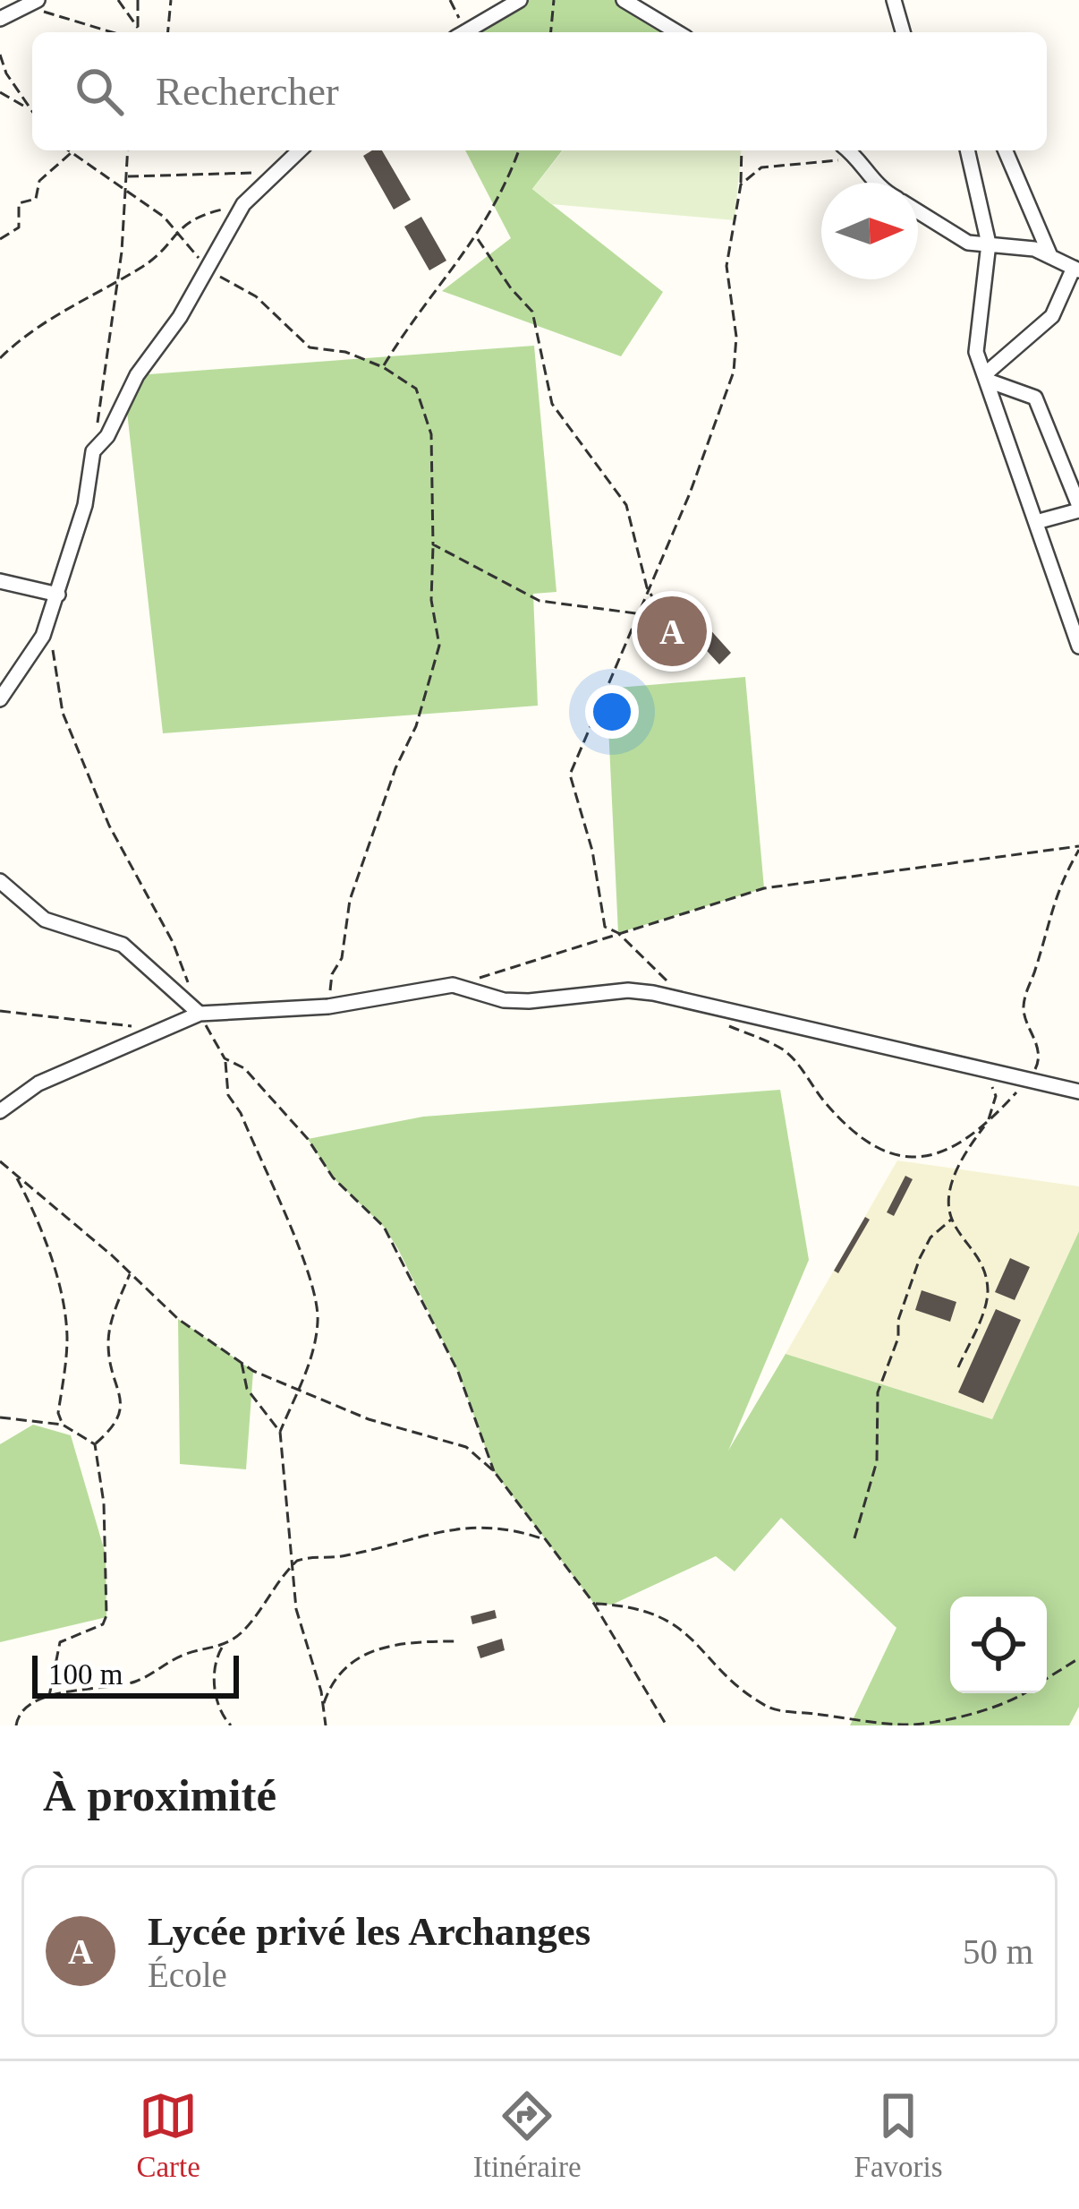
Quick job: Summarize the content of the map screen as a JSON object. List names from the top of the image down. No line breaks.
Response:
{"scale_bar":"100 m","north":"right","page":{"search":"Rechercher","pins":"A","scale":"100 m","heading":"À proximité","list":[{"mark":"A","name":"Lycée privé les Archanges","note":"École","value":"50 m"}],"nav":["Carte","Itinéraire","Favoris"]}}
